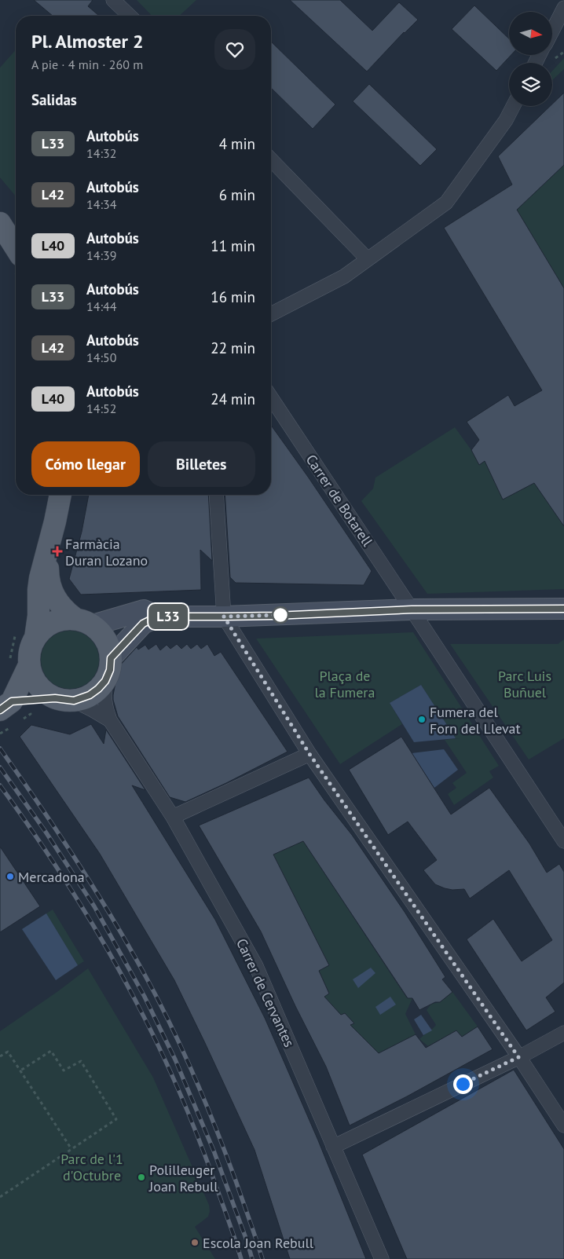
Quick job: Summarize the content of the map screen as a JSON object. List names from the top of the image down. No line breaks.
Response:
{"streets":{"street":["Carrer de Botarell","Carrer de Cervantes"]},"parks":["Plaça de la Fumera","Parc Luis Buñuel","Parc de l'1 d'Octubre"],"places":{"health":["Farmàcia Duran Lozano"],"other":["Fumera del Forn del Llevat","Mercadona","Polilleuger Joan Rebull","Escola Joan Rebull"]},"lines":["bus line L33"],"north":"right","page":{"on_map":"L33","heading":[["Pl. Almoster 2","A pie · 4 min · 260 m"],"Salidas"],"list":[{"mark":"L33","name":"Autobús","note":"14:32","value":"4 min"},{"mark":"L42","name":"Autobús","note":"14:34","value":"6 min"},{"mark":"L40","name":"Autobús","note":"14:39","value":"11 min"},{"mark":"L33","name":"Autobús","note":"14:44","value":"16 min"},{"mark":"L42","name":"Autobús","note":"14:50","value":"22 min"},{"mark":"L40","name":"Autobús","note":"14:52","value":"24 min"}],"buttons":["Cómo llegar","Billetes"]}}
